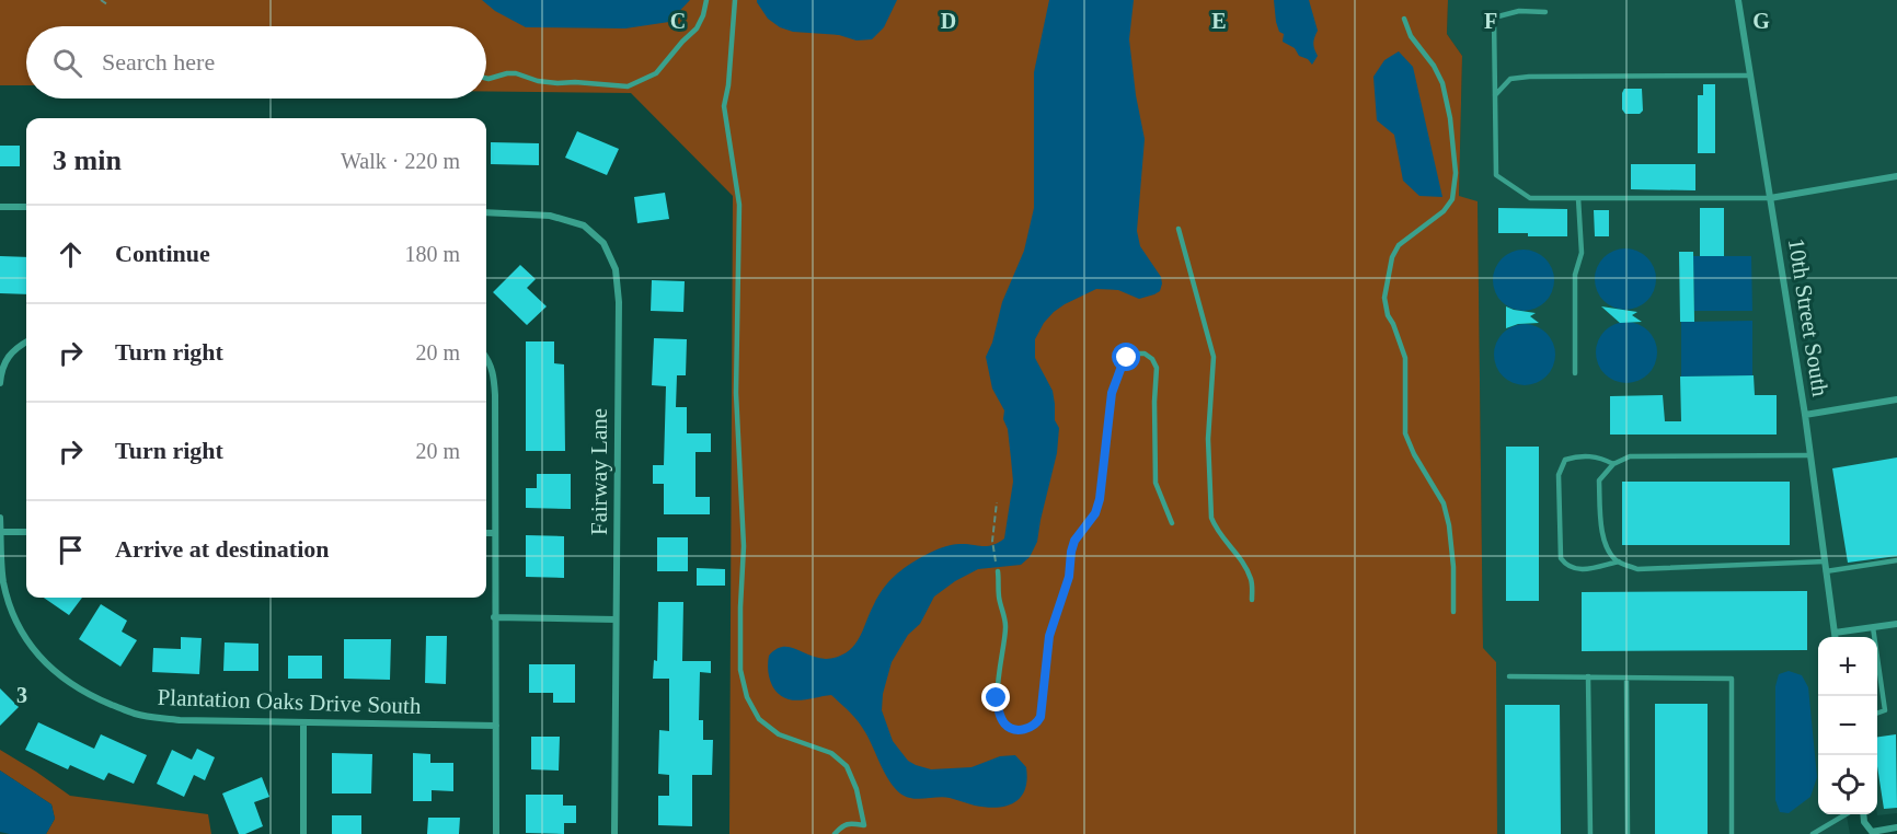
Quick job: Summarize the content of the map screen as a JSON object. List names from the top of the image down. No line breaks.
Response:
{"streets":{"street":["10th Street South","Fairway Lane","Plantation Oaks Drive South"]},"page":{"search":"Search here","heading":["3 min","Walk · 220 m"],"list":[["Continue","180 m"],["Turn right","20 m"],["Turn right","20 m"],"Arrive at destination"],"map_buttons":["+","−"]},"grid":{"columns":["C","D","E","F","G"],"rows":["3"]}}
